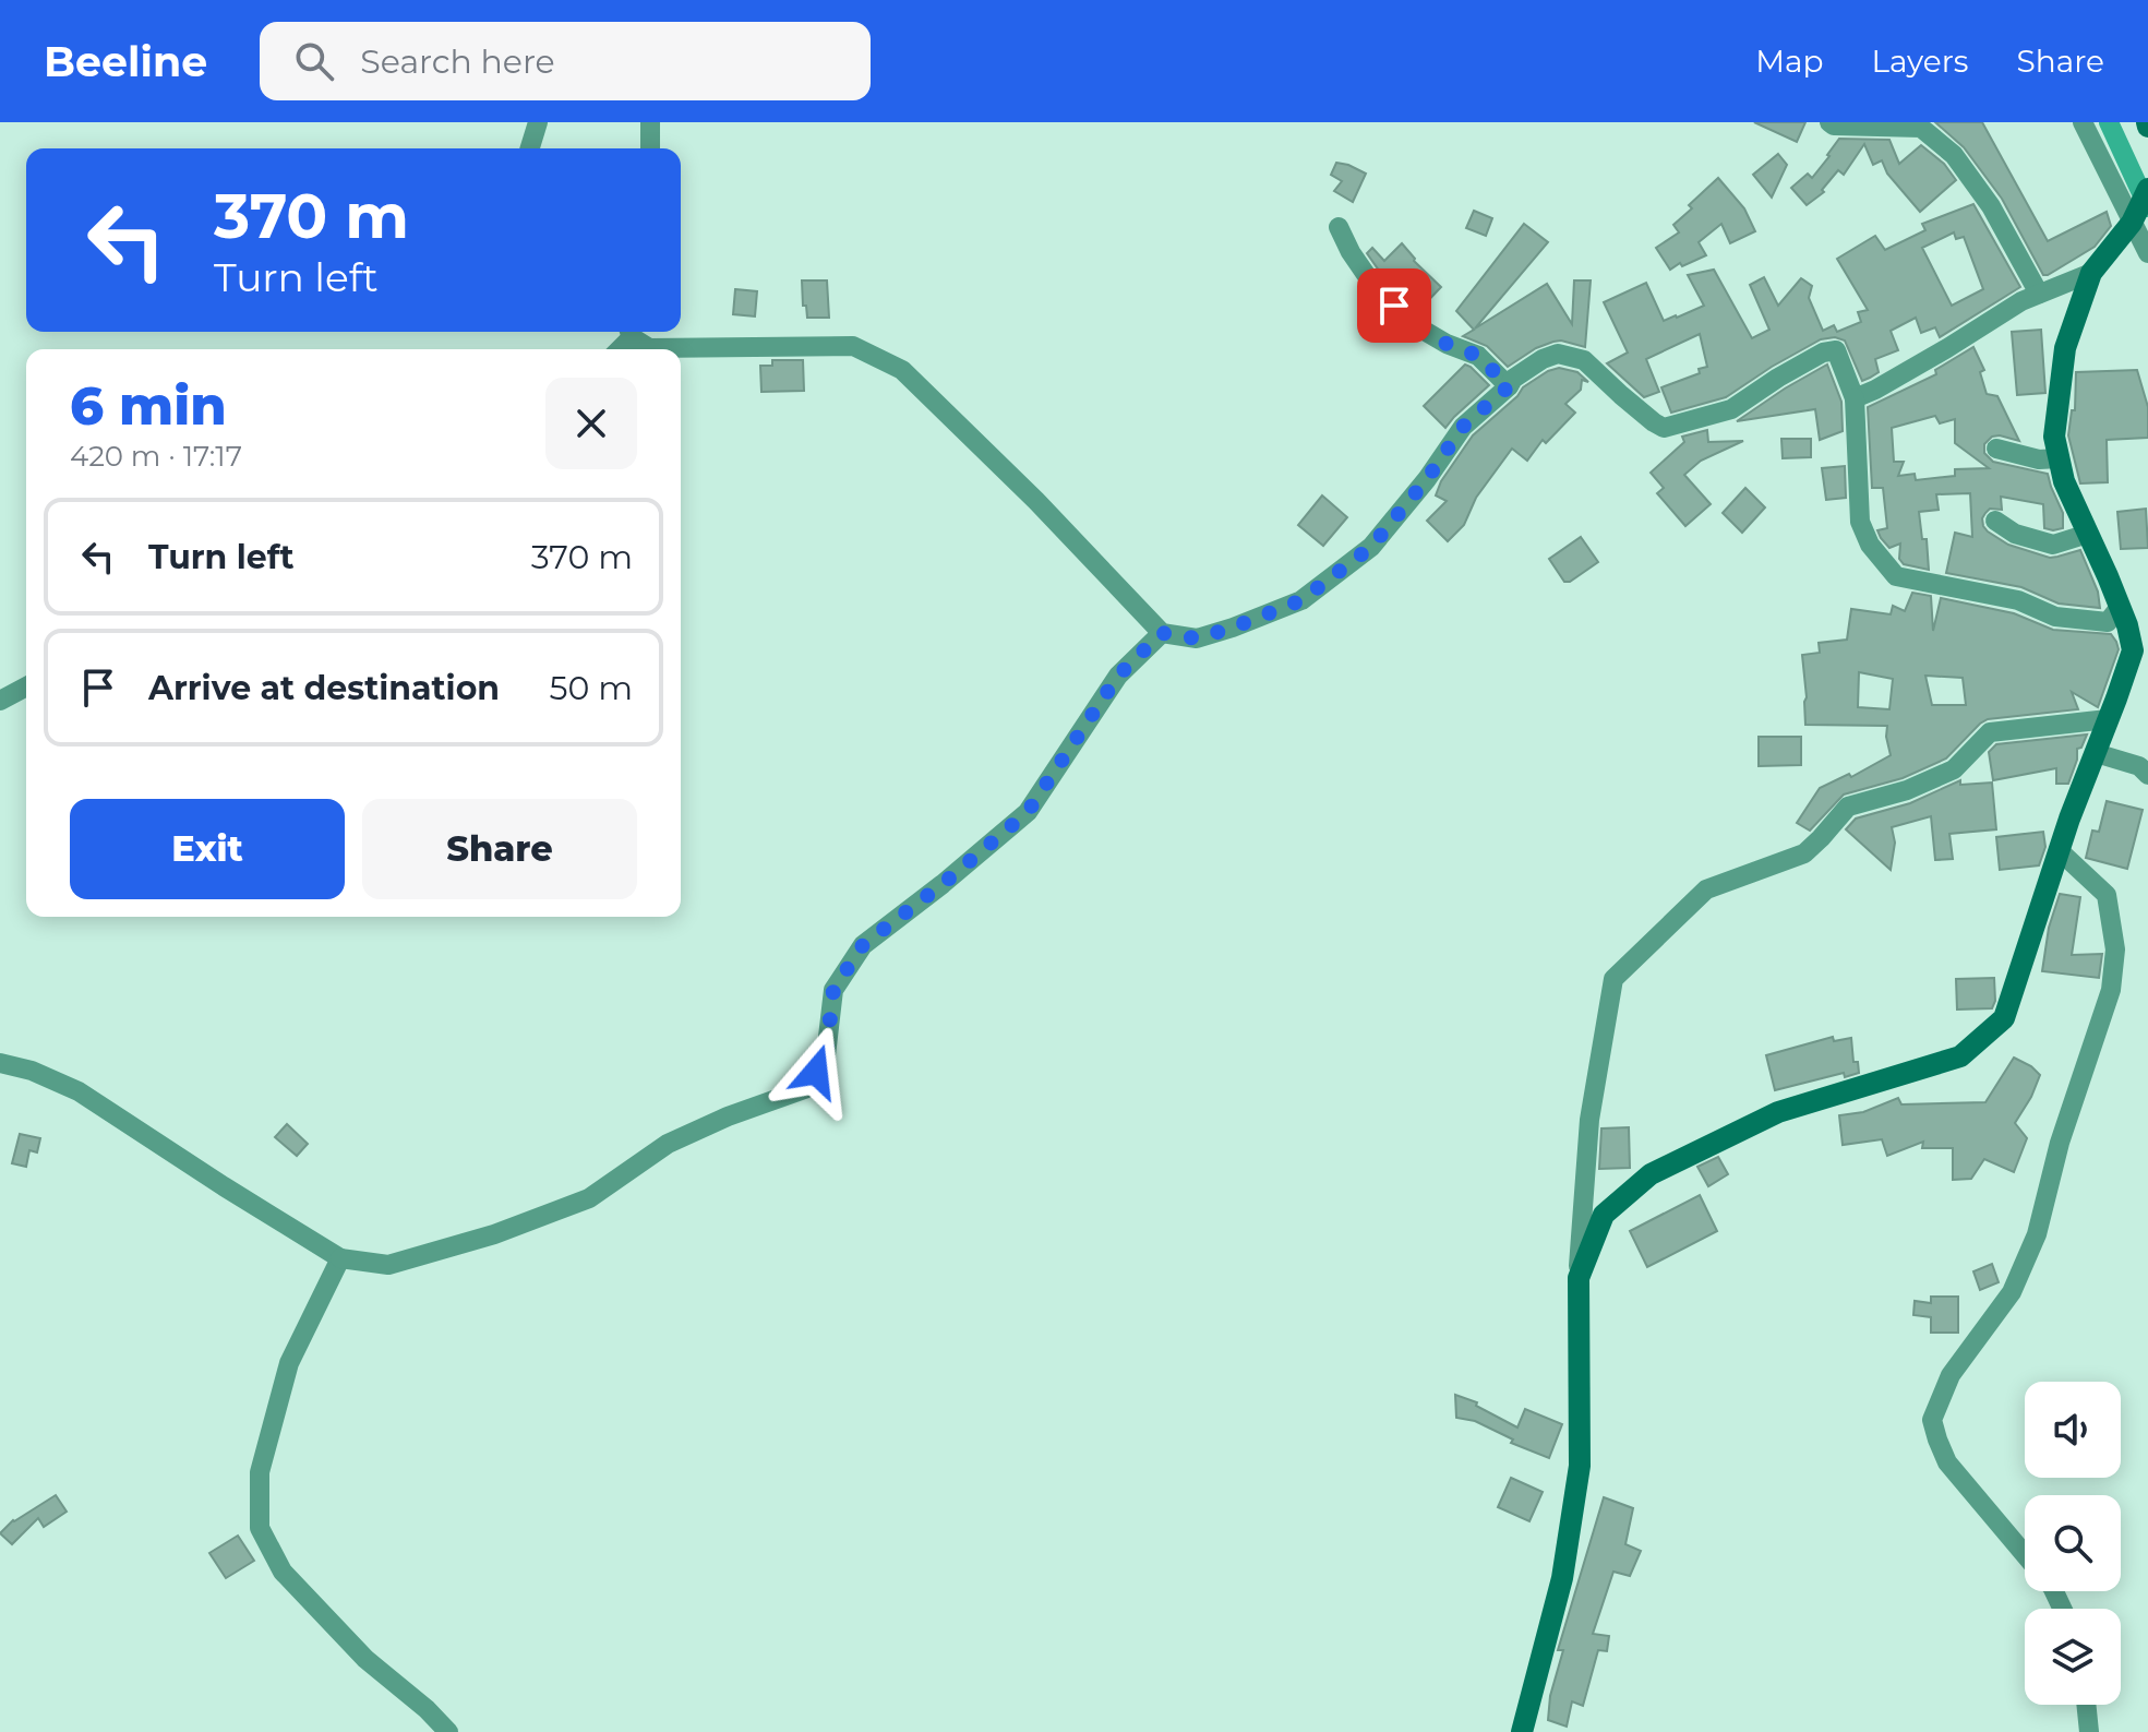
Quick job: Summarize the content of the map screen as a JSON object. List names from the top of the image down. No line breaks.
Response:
{"page":{"header":"Beeline","search":"Search here","nav":["Map","Layers","Share"],"turn":["370 m","Turn left"],"heading":["6 min","420 m · 17:17"],"list":[{"name":"Turn left","value":"370 m"},{"name":"Arrive at destination","value":"50 m"}],"buttons":["Exit","Share"]}}
